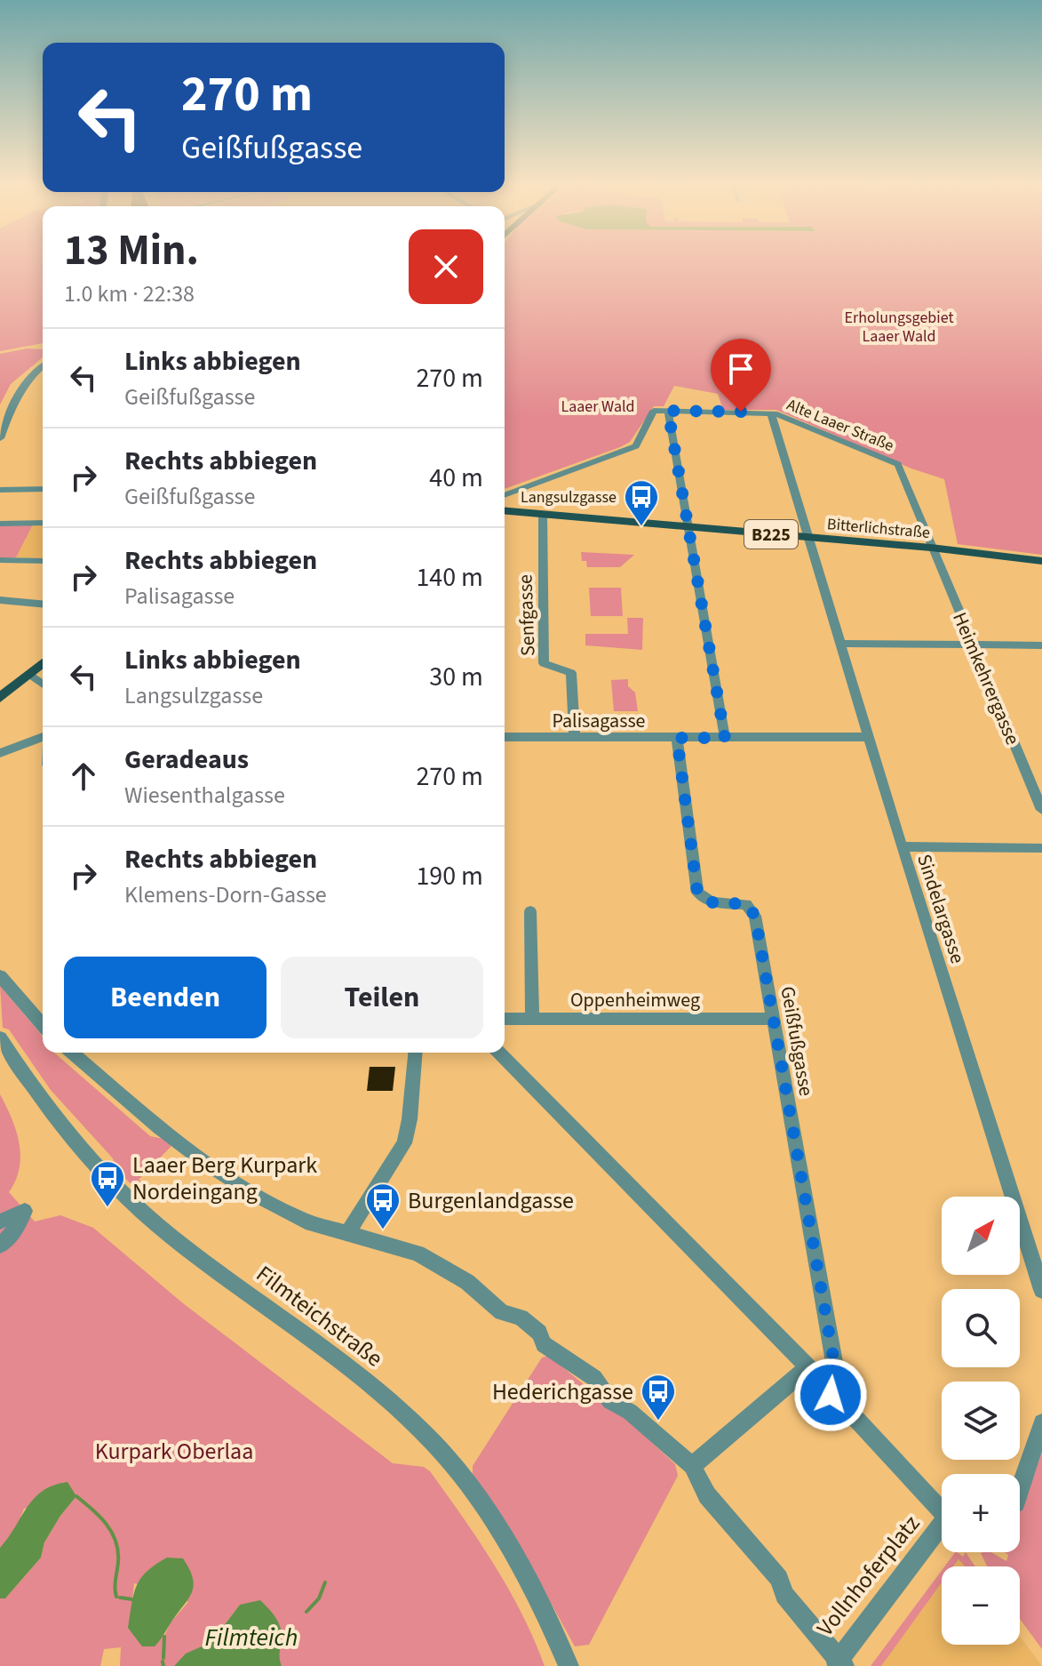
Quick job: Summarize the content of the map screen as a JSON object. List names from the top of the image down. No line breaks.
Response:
{"streets":{"main road":["Bitterlichstraße","B225"],"street":["Alte Laaer Straße","Senfgasse","Heimkehrergasse","Palisagasse","Sindelargasse","Oppenheimweg","Geißfußgasse","Filmteichstraße","Vollnhoferplatz"]},"crossings":[["Alte Laaer Straße","Heimkehrergasse"],["Alte Laaer Straße","Sindelargasse"],["Bitterlichstraße","Senfgasse"],["Bitterlichstraße","Heimkehrergasse"],["Bitterlichstraße","Sindelargasse"],["Senfgasse","Palisagasse"],["Palisagasse","Sindelargasse"],["Palisagasse","Geißfußgasse"],["Oppenheimweg","Geißfußgasse"],["Geißfußgasse","Vollnhoferplatz"]],"water":["Filmteich"],"parks":["Erholungsgebiet Laaer Wald","Laaer Wald","Kurpark Oberlaa"],"places":{"bus stop":["Langsulzgasse","Laaer Berg Kurpark Nordeingang","Burgenlandgasse","Hederichgasse"]},"north":"top right","page":{"turn":["270 m","Geißfußgasse"],"heading":["13 Min.","1.0 km · 22:38"],"list":[{"name":"Links abbiegen","note":"Geißfußgasse","value":"270 m"},{"name":"Rechts abbiegen","note":"Geißfußgasse","value":"40 m"},{"name":"Rechts abbiegen","note":"Palisagasse","value":"140 m"},{"name":"Links abbiegen","note":"Langsulzgasse","value":"30 m"},{"name":"Geradeaus","note":"Wiesenthalgasse","value":"270 m"},{"name":"Rechts abbiegen","note":"Klemens-Dorn-Gasse","value":"190 m"}],"buttons":["Beenden","Teilen"],"map_buttons":["+","−"]}}
